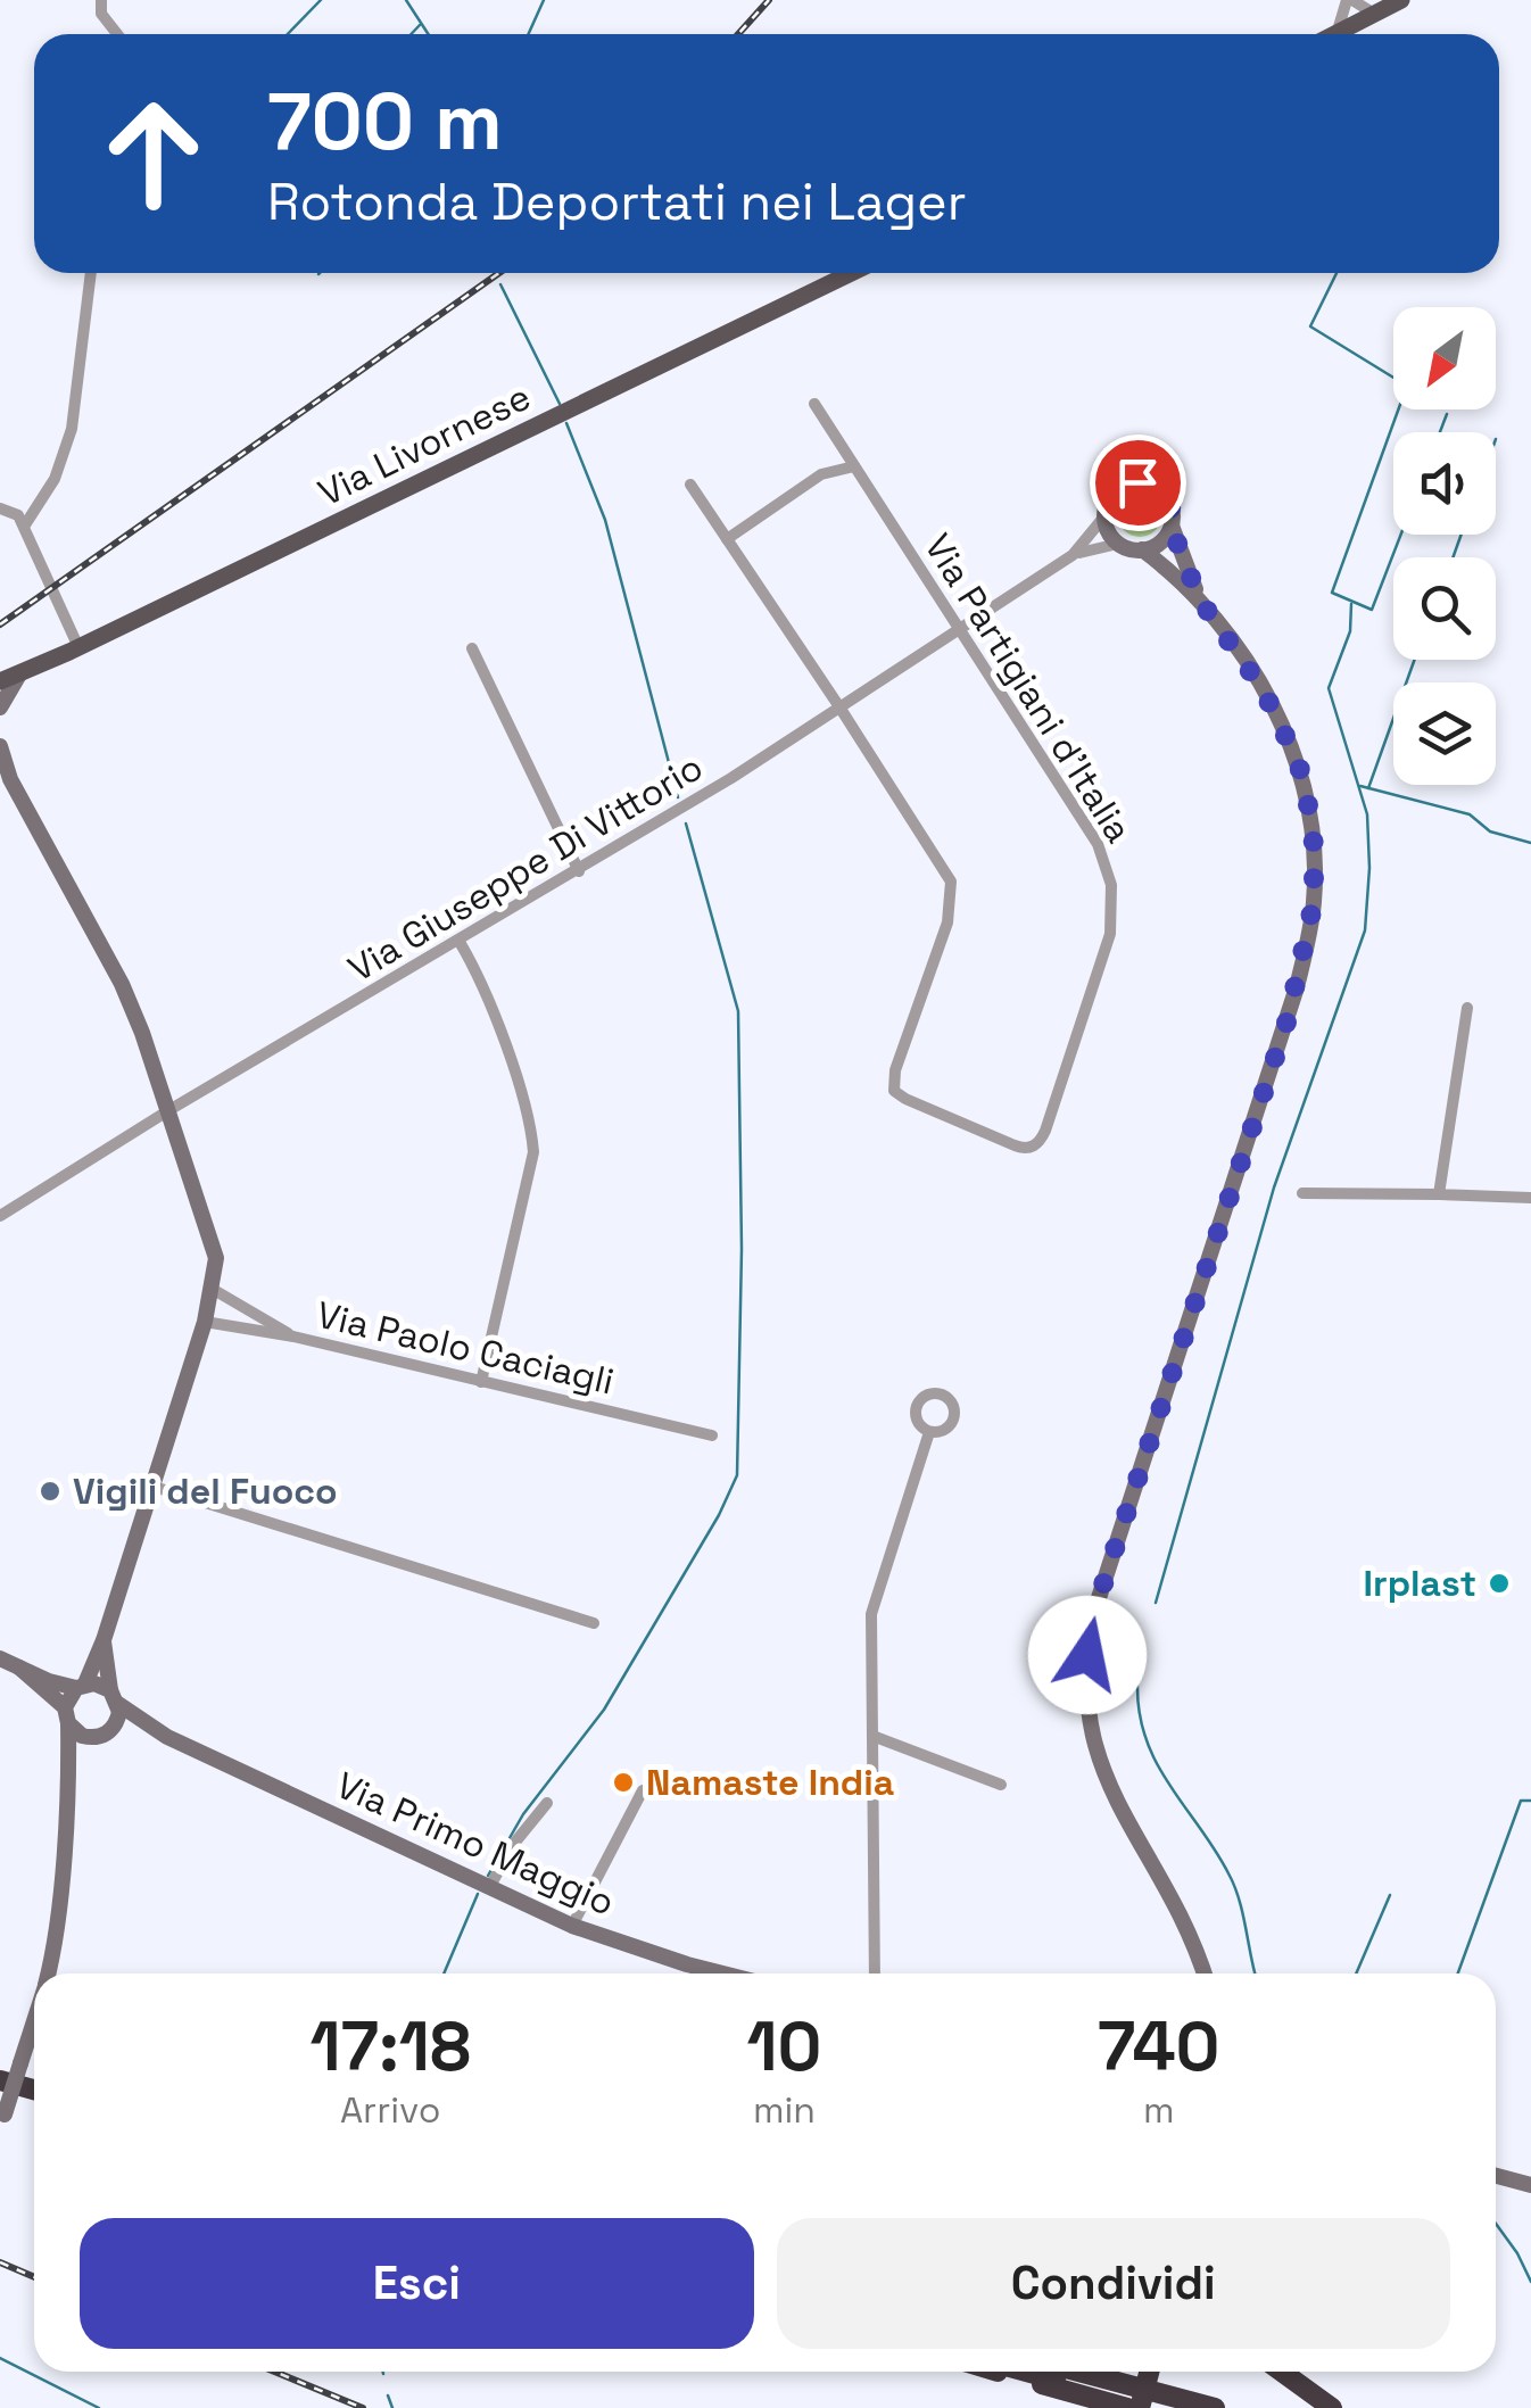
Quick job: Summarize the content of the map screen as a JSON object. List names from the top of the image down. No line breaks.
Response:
{"streets":{"main road":["Via Livornese"],"street":["Via Partigiani d'Italia","Via Giuseppe Di Vittorio","Via Paolo Caciagli","Via Primo Maggio"]},"crossings":[["Via Partigiani d'Italia","Via Giuseppe Di Vittorio"]],"places":["Vigili del Fuoco","Irplast","Namaste India"],"north":"bottom left","page":{"turn":["700 m","Rotonda Deportati nei Lager"],"eta":["17:18","Arrivo","10","min","740","m"],"buttons":["Esci","Condividi"]}}
